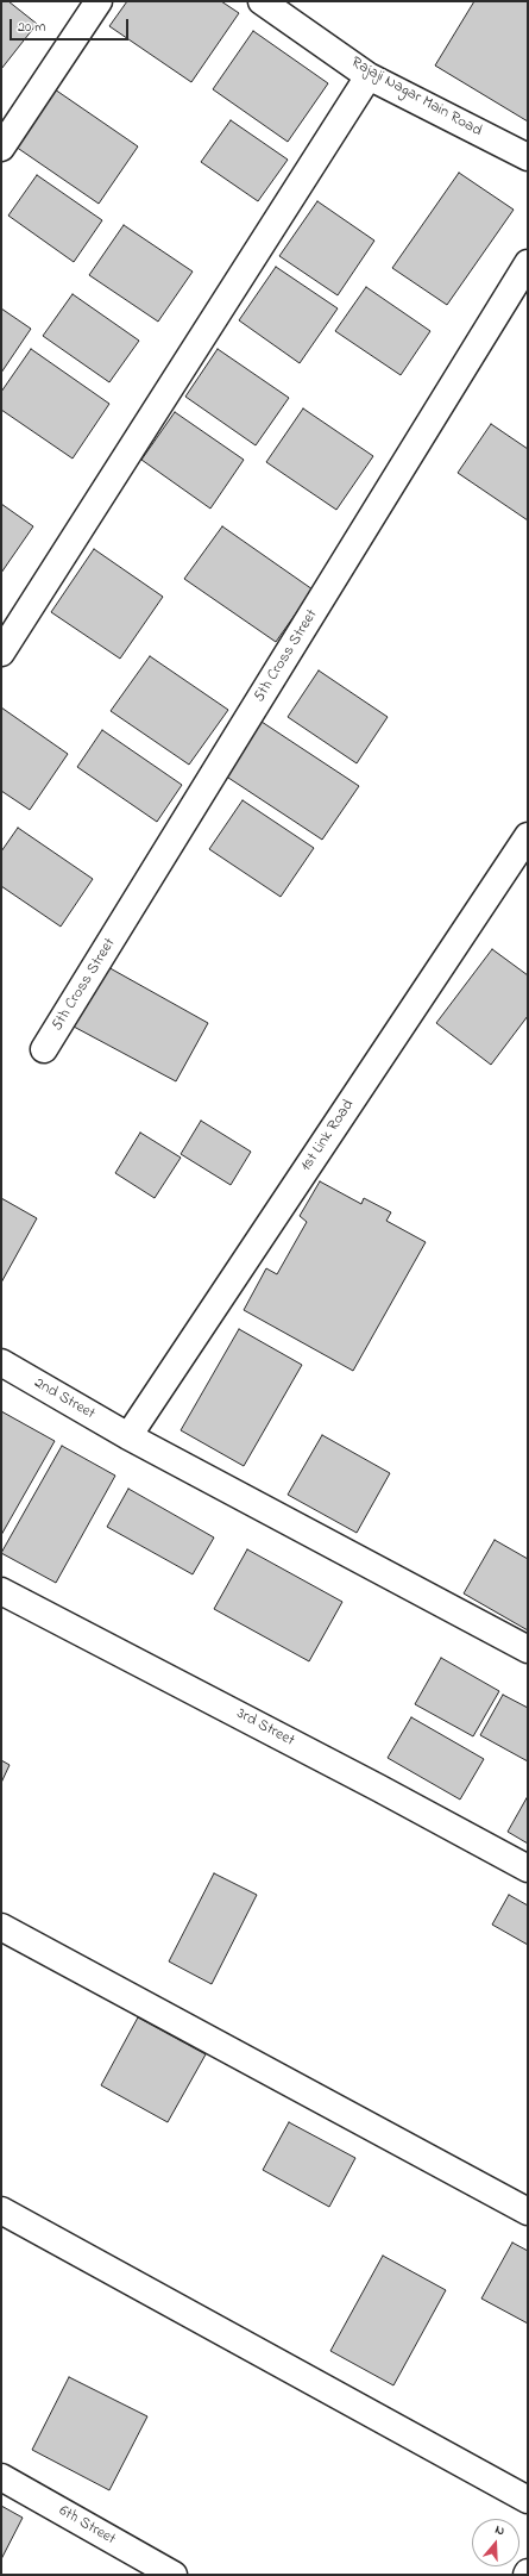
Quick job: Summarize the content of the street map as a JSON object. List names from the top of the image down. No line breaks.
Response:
{"streets":{"street":["Rajaji Nagar Main Road","5th Cross Street","1st Link Road","2nd Street","3rd Street","6th Street"]},"crossings":[["1st Link Road","2nd Street"]],"scale_bar":"20 m","north":"top"}
